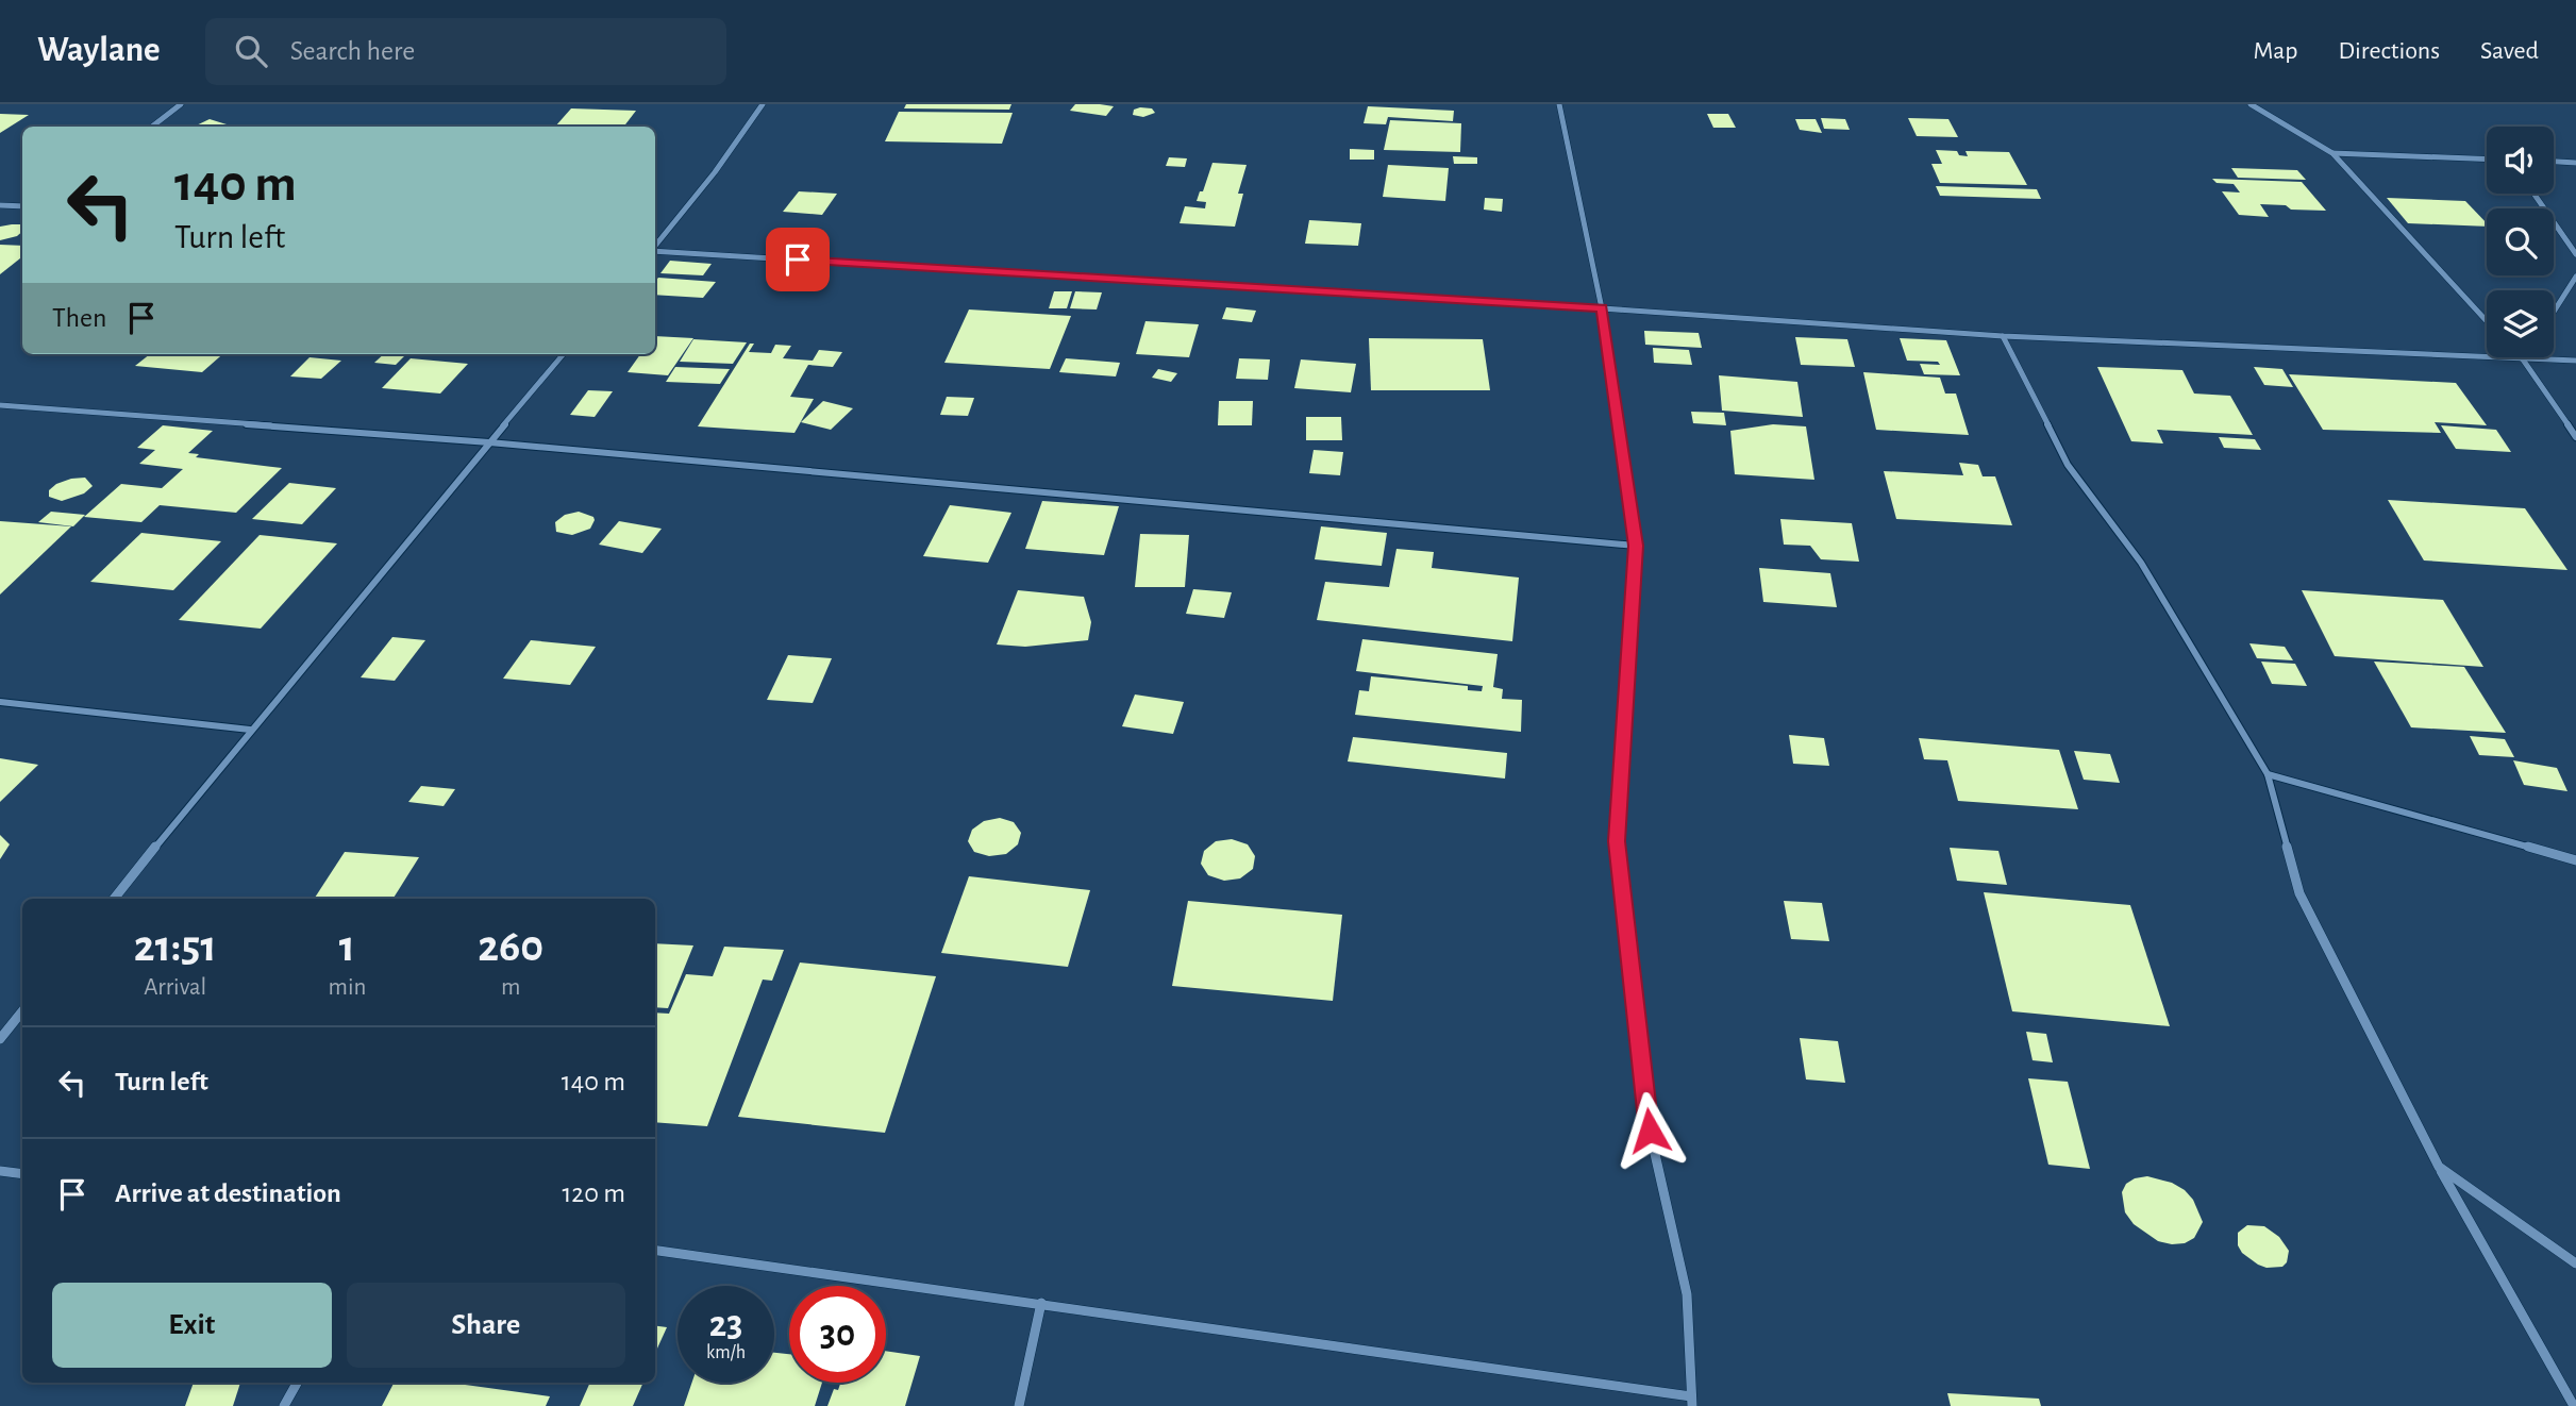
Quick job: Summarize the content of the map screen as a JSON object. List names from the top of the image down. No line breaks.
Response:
{"page":{"header":"Waylane","search":"Search here","nav":["Map","Directions","Saved"],"turn":["140 m","Turn left"],"then":"Then","eta":["21:51","Arrival","1","min","260","m"],"list":[{"name":"Turn left","value":"140 m"},{"name":"Arrive at destination","value":"120 m"}],"buttons":["Exit","Share"],"speed":"23 km/h","limit":"30"}}
